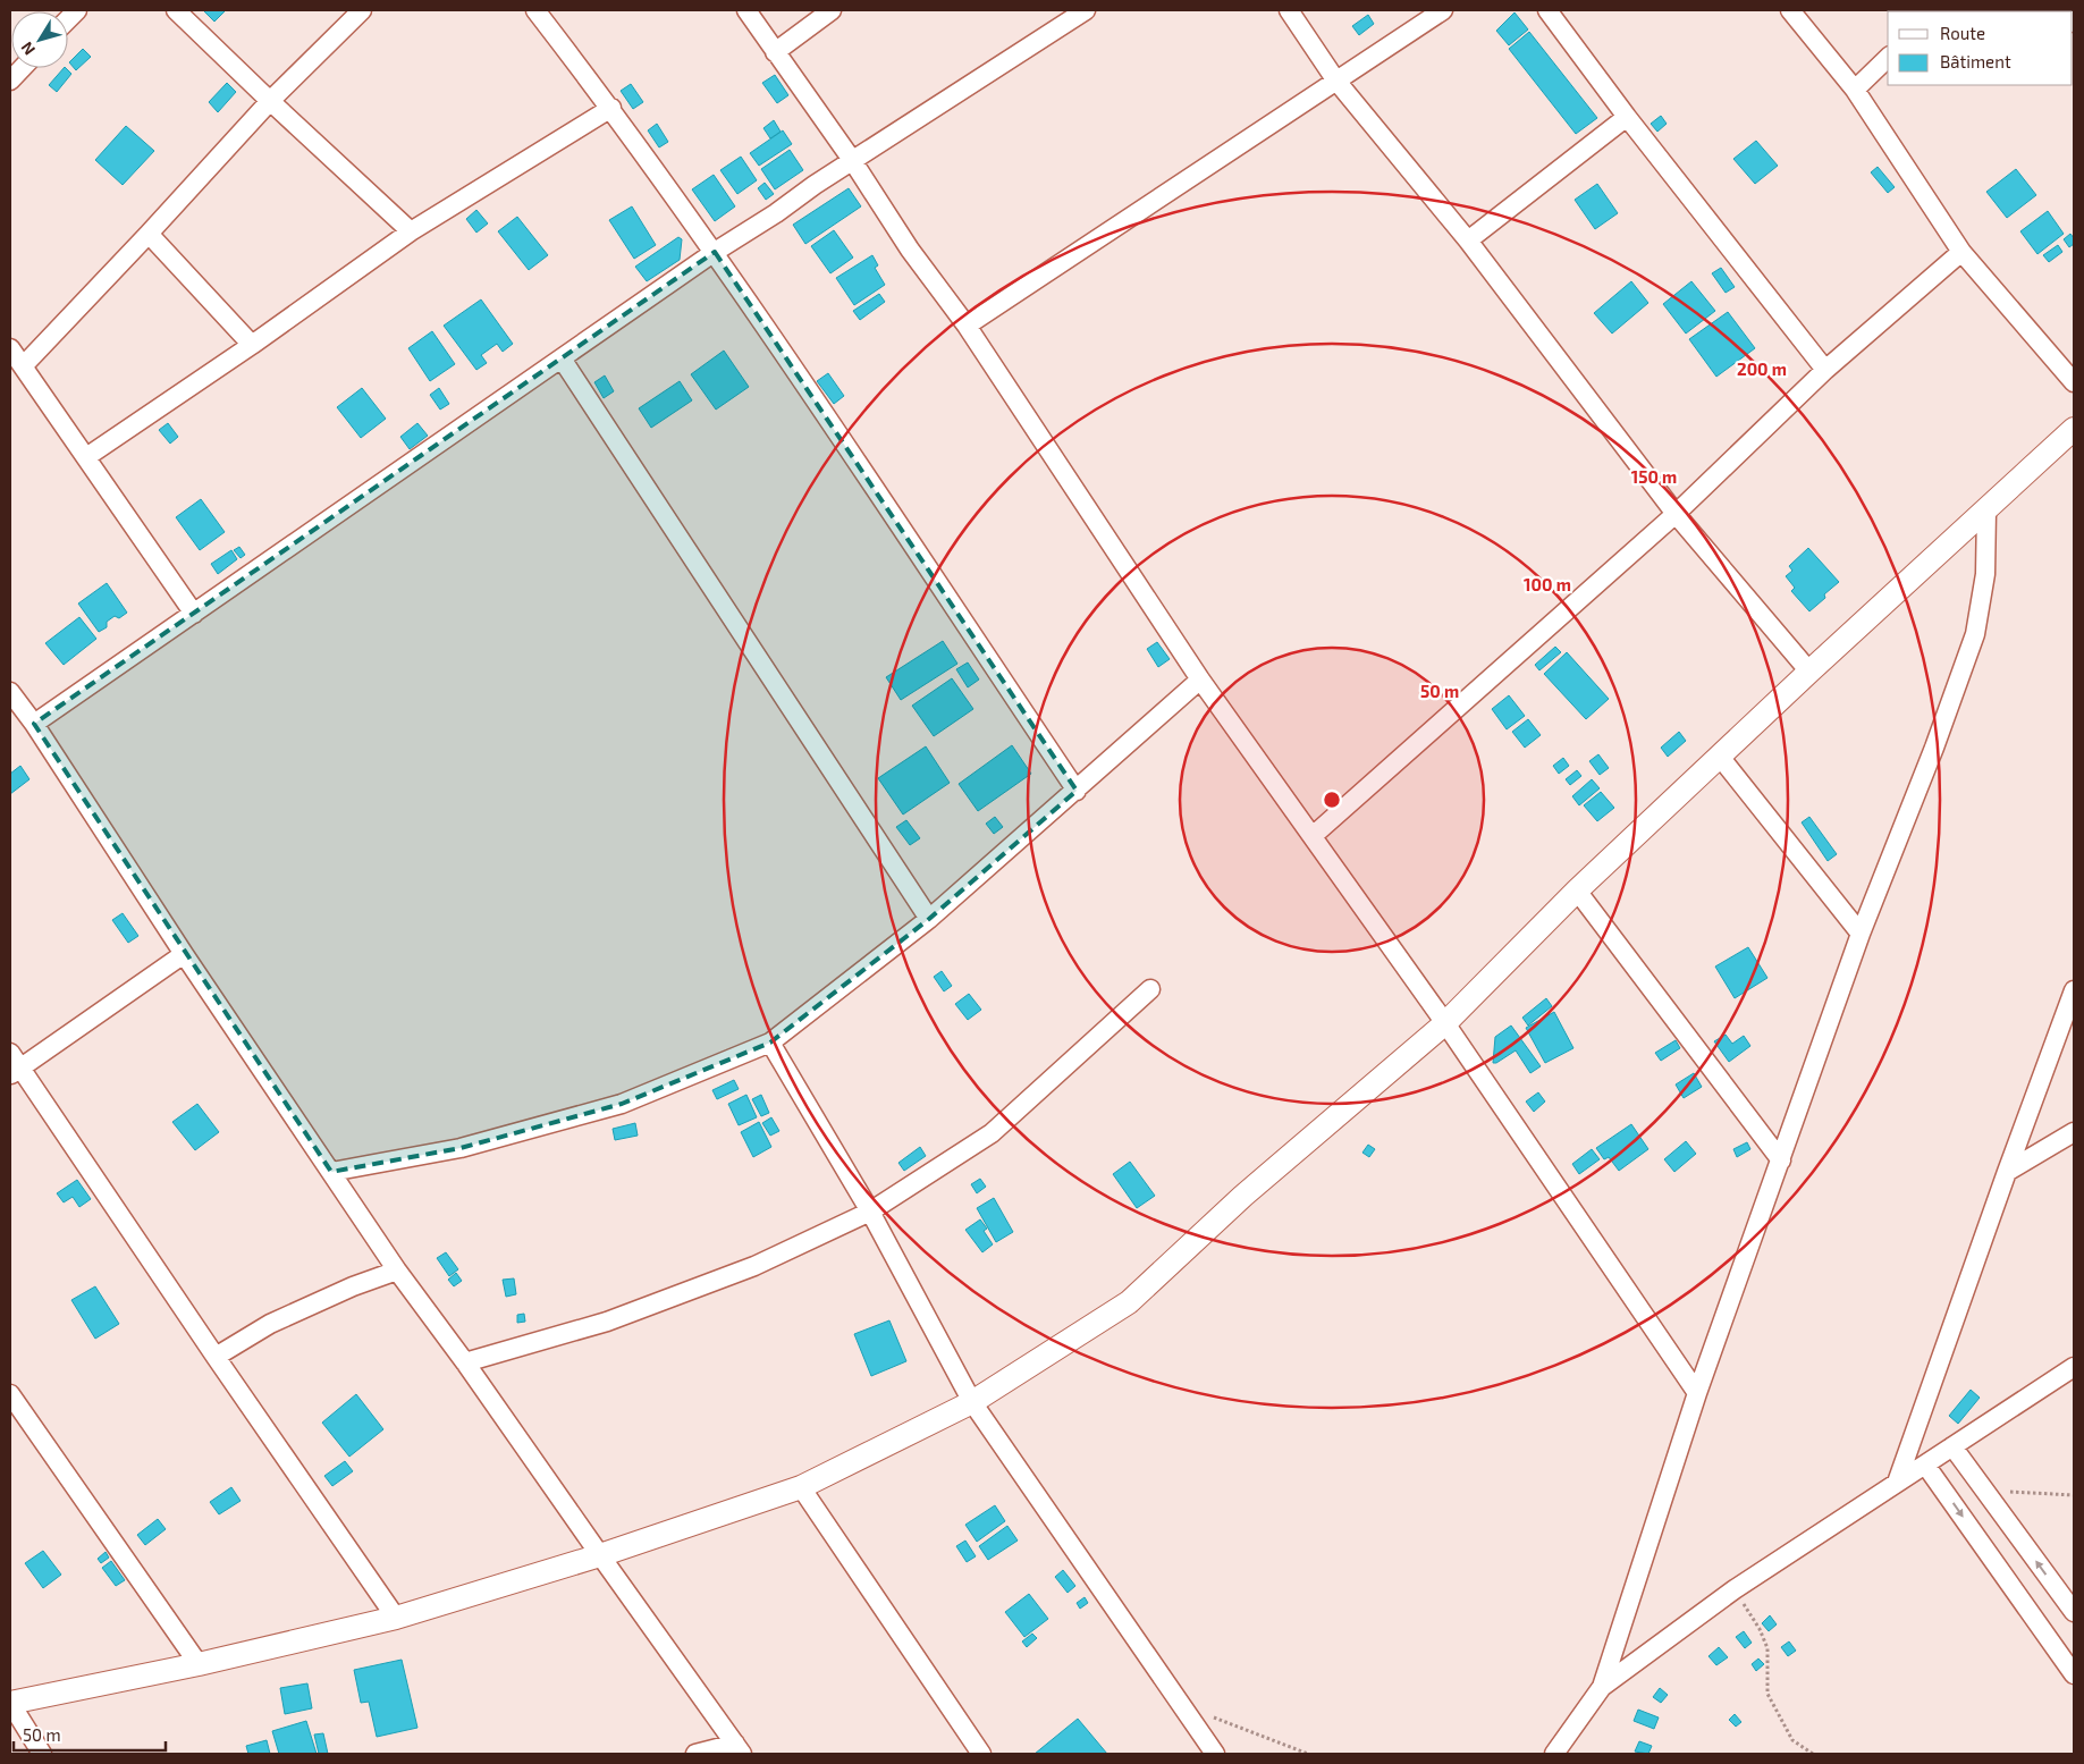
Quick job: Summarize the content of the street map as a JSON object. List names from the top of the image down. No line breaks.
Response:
{"legend":["Route","Bâtiment"],"scale_bar":"50 m","north":"bottom left","rings":["200 m","150 m","100 m","50 m"]}
